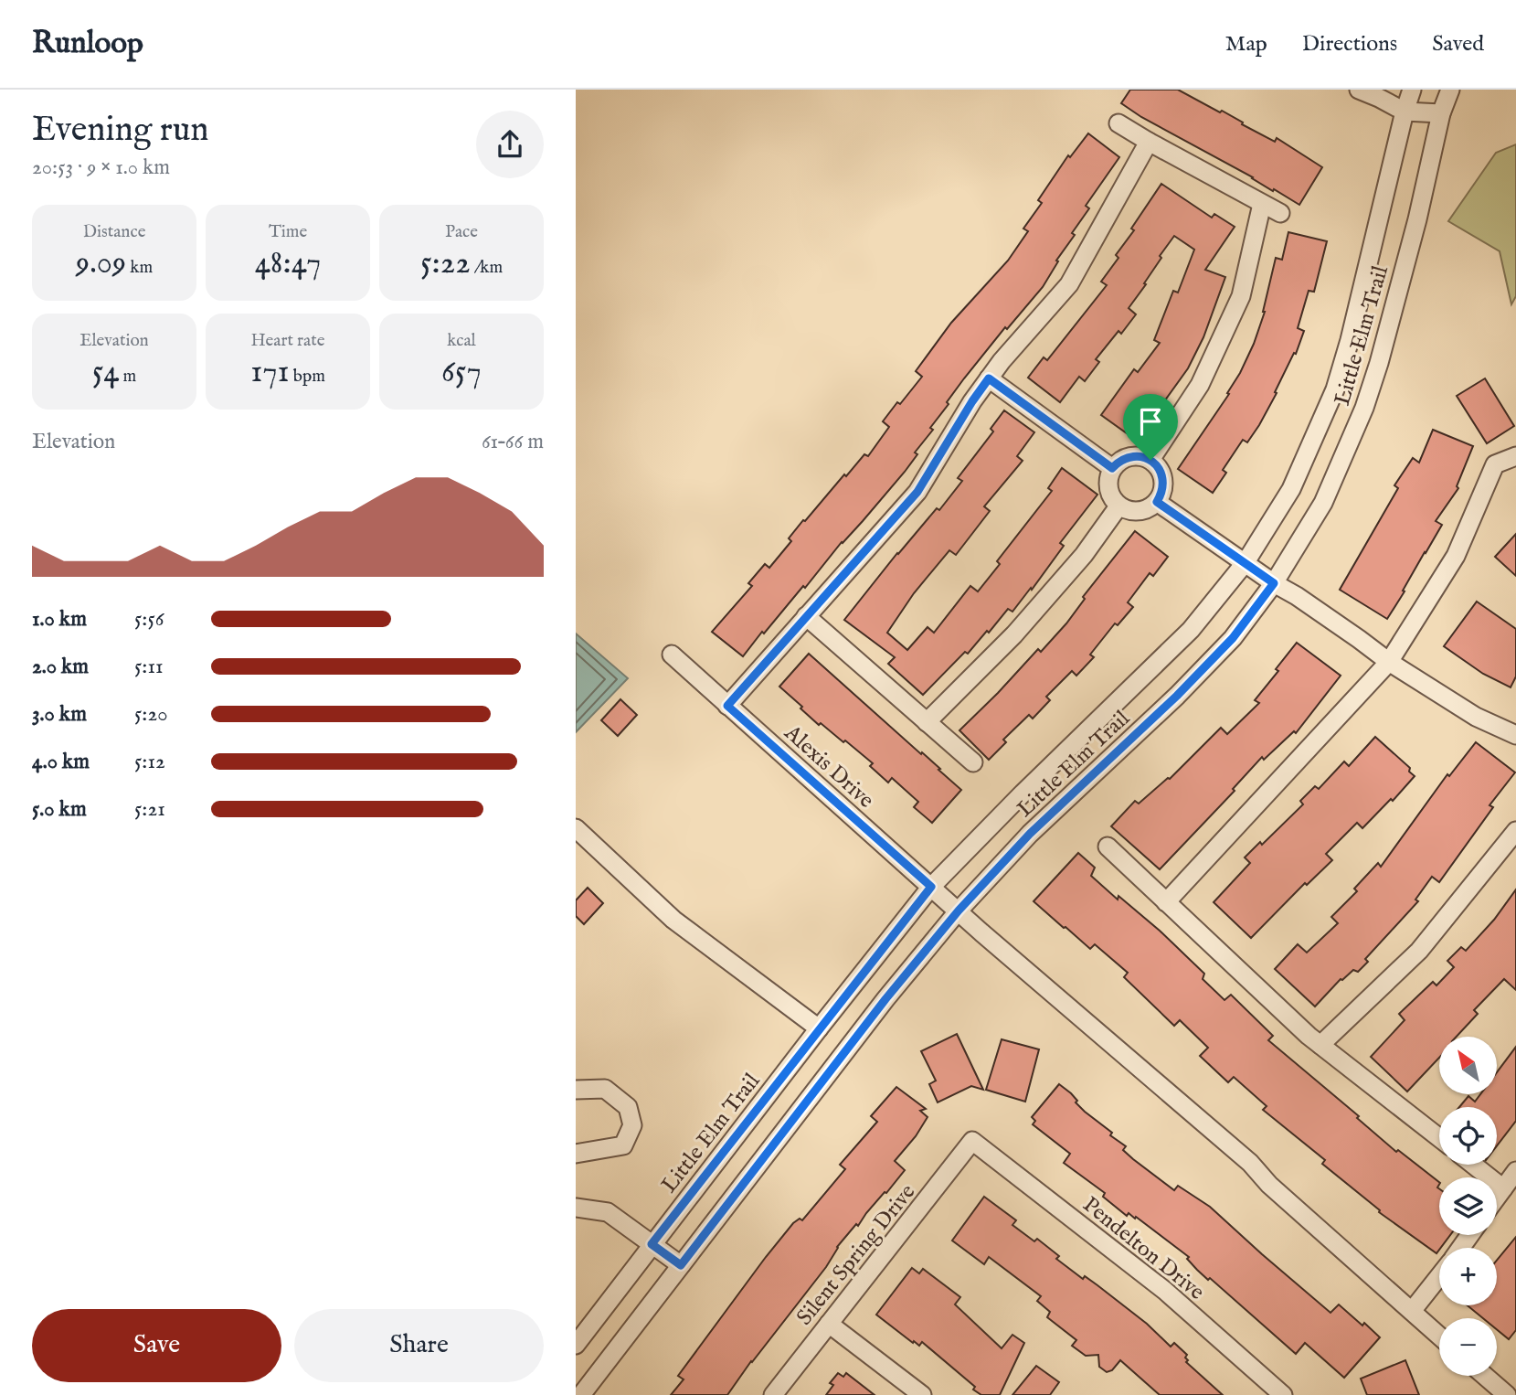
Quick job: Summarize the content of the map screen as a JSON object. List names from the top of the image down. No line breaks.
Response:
{"streets":{"street":["Little Elm Trail","Alexis Drive","Pendelton Drive","Silent Spring Drive"]},"crossings":[["Little Elm Trail","Alexis Drive"],["Pendelton Drive","Silent Spring Drive"]],"north":"top left","page":{"header":"Runloop","nav":["Map","Directions","Saved"],"heading":["Evening run","20:53 · 9 × 1.0 km"],"stats":[["Distance","9.09 km"],["Time","48:47"],["Pace","5:22 /km"],["Elevation","54 m"],["Heart rate","171 bpm"],["kcal","657"]],"chart":["Elevation","61–66 m"],"list":[{"name":"1.0 km","note":"5:56"},{"name":"2.0 km","note":"5:11"},{"name":"3.0 km","note":"5:20"},{"name":"4.0 km","note":"5:12"},{"name":"5.0 km","note":"5:21"}],"map_buttons":["+","−"],"buttons":["Save","Share"]}}
